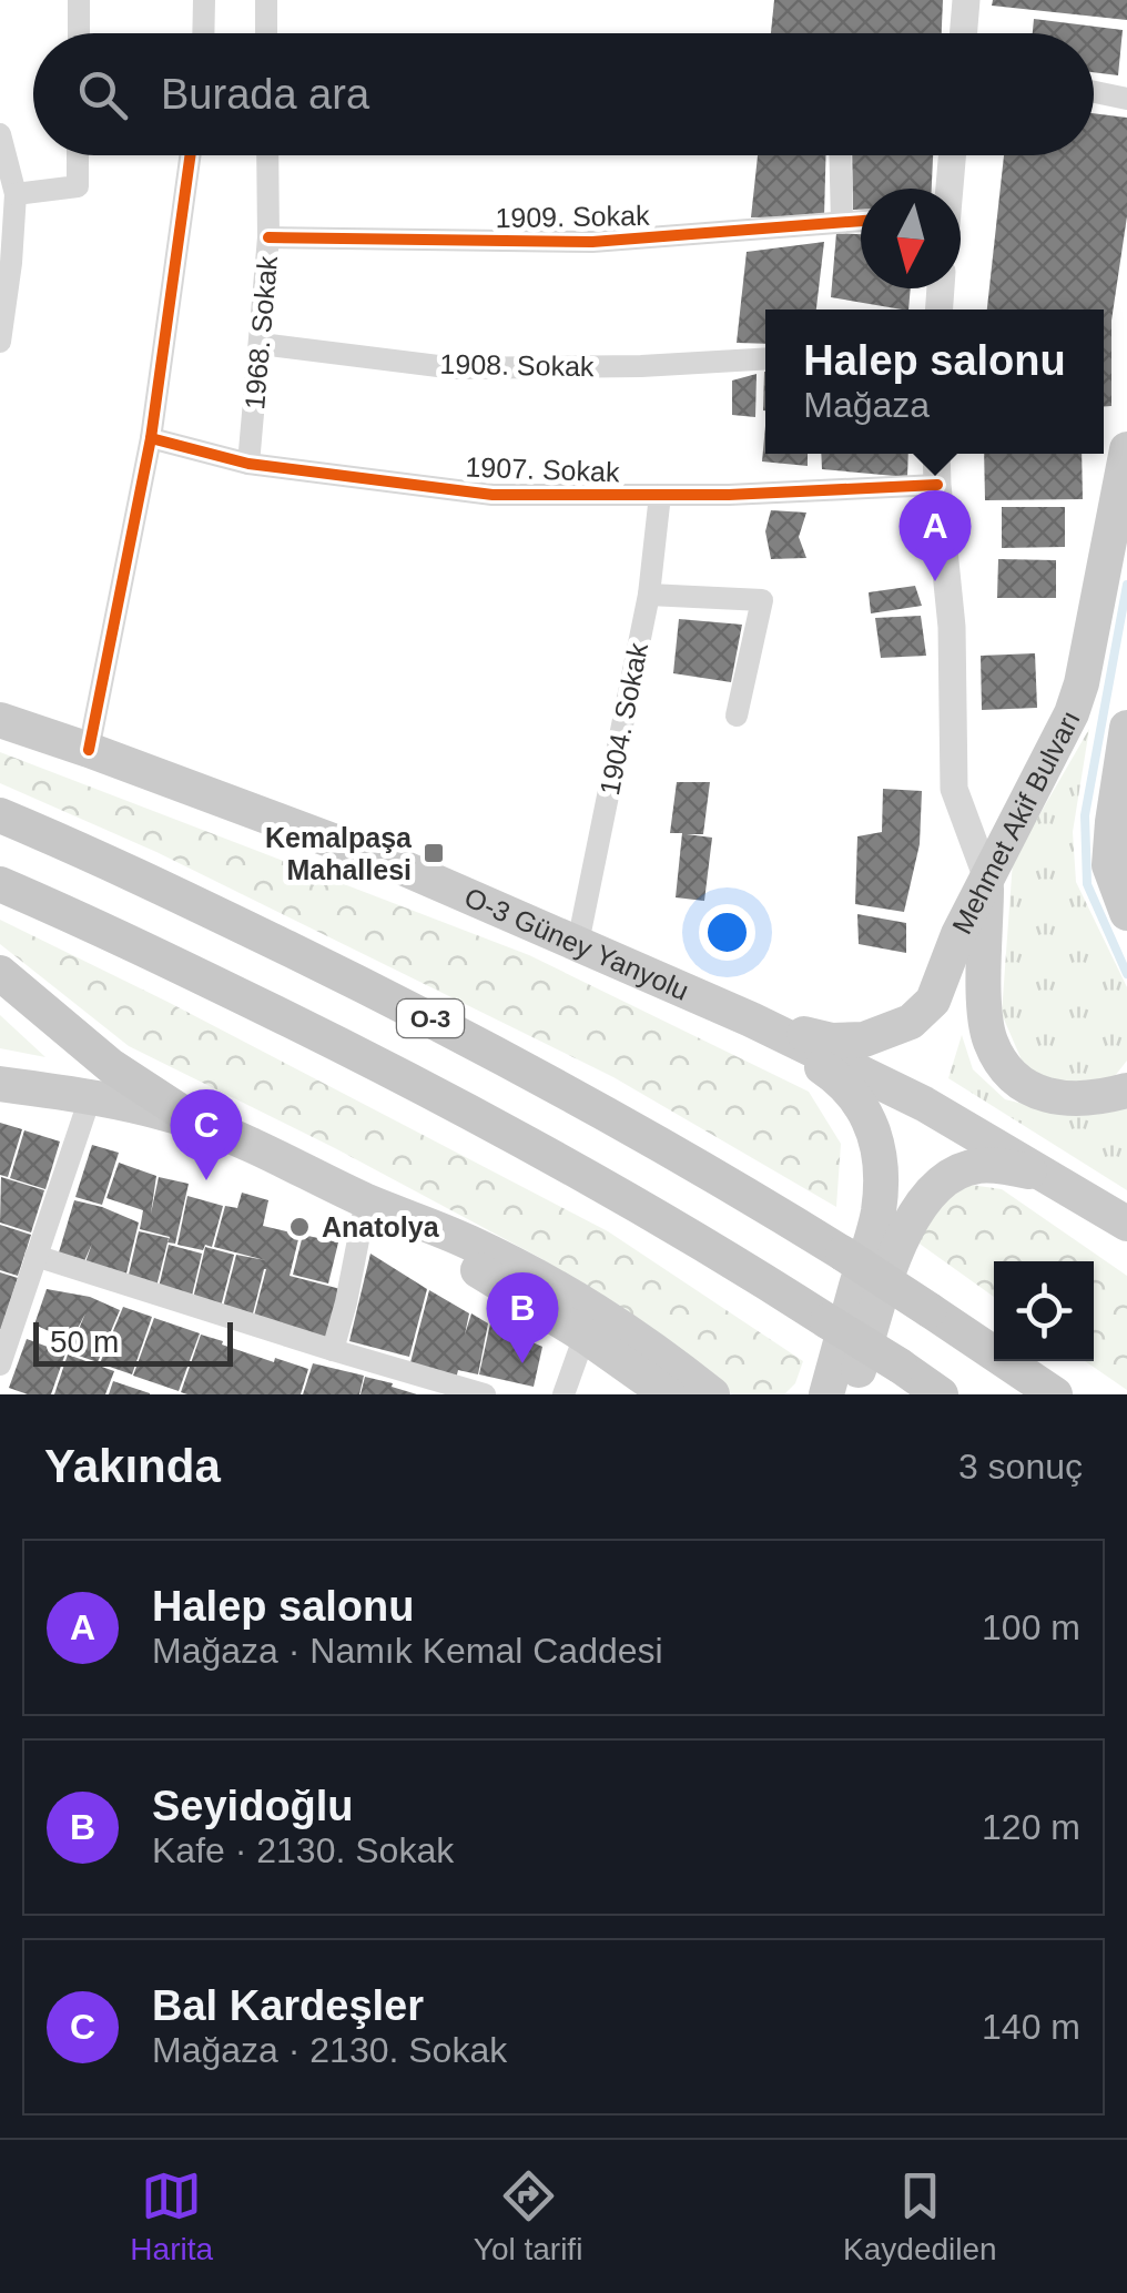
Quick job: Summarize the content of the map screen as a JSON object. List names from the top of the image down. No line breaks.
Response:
{"streets":{"highway":["O-3"],"main road":["Mehmet Akif Bulvarı","O-3 Güney Yanyolu"],"street":["1909. Sokak","1968. Sokak","1908. Sokak","1907. Sokak","1904. Sokak"]},"crossings":[["1909. Sokak","1968. Sokak"],["1968. Sokak","1908. Sokak"],["1968. Sokak","1907. Sokak"],["1907. Sokak","1904. Sokak"],["1904. Sokak","O-3 Güney Yanyolu"],["Mehmet Akif Bulvarı","O-3 Güney Yanyolu"]],"places":{"transit":["Kemalpaşa Mahallesi"],"other":["Anatolya"]},"scale_bar":"50 m","north":"bottom","page":{"search":"Burada ara","popup":["Halep salonu","Mağaza"],"pins":["A","C","B"],"scale":"50 m","heading":["Yakında","3 sonuç"],"list":[{"mark":"A","name":"Halep salonu","note":"Mağaza · Namık Kemal Caddesi","value":"100 m"},{"mark":"B","name":"Seyidoğlu","note":"Kafe · 2130. Sokak","value":"120 m"},{"mark":"C","name":"Bal Kardeşler","note":"Mağaza · 2130. Sokak","value":"140 m"}],"nav":["Harita","Yol tarifi","Kaydedilen"]}}
